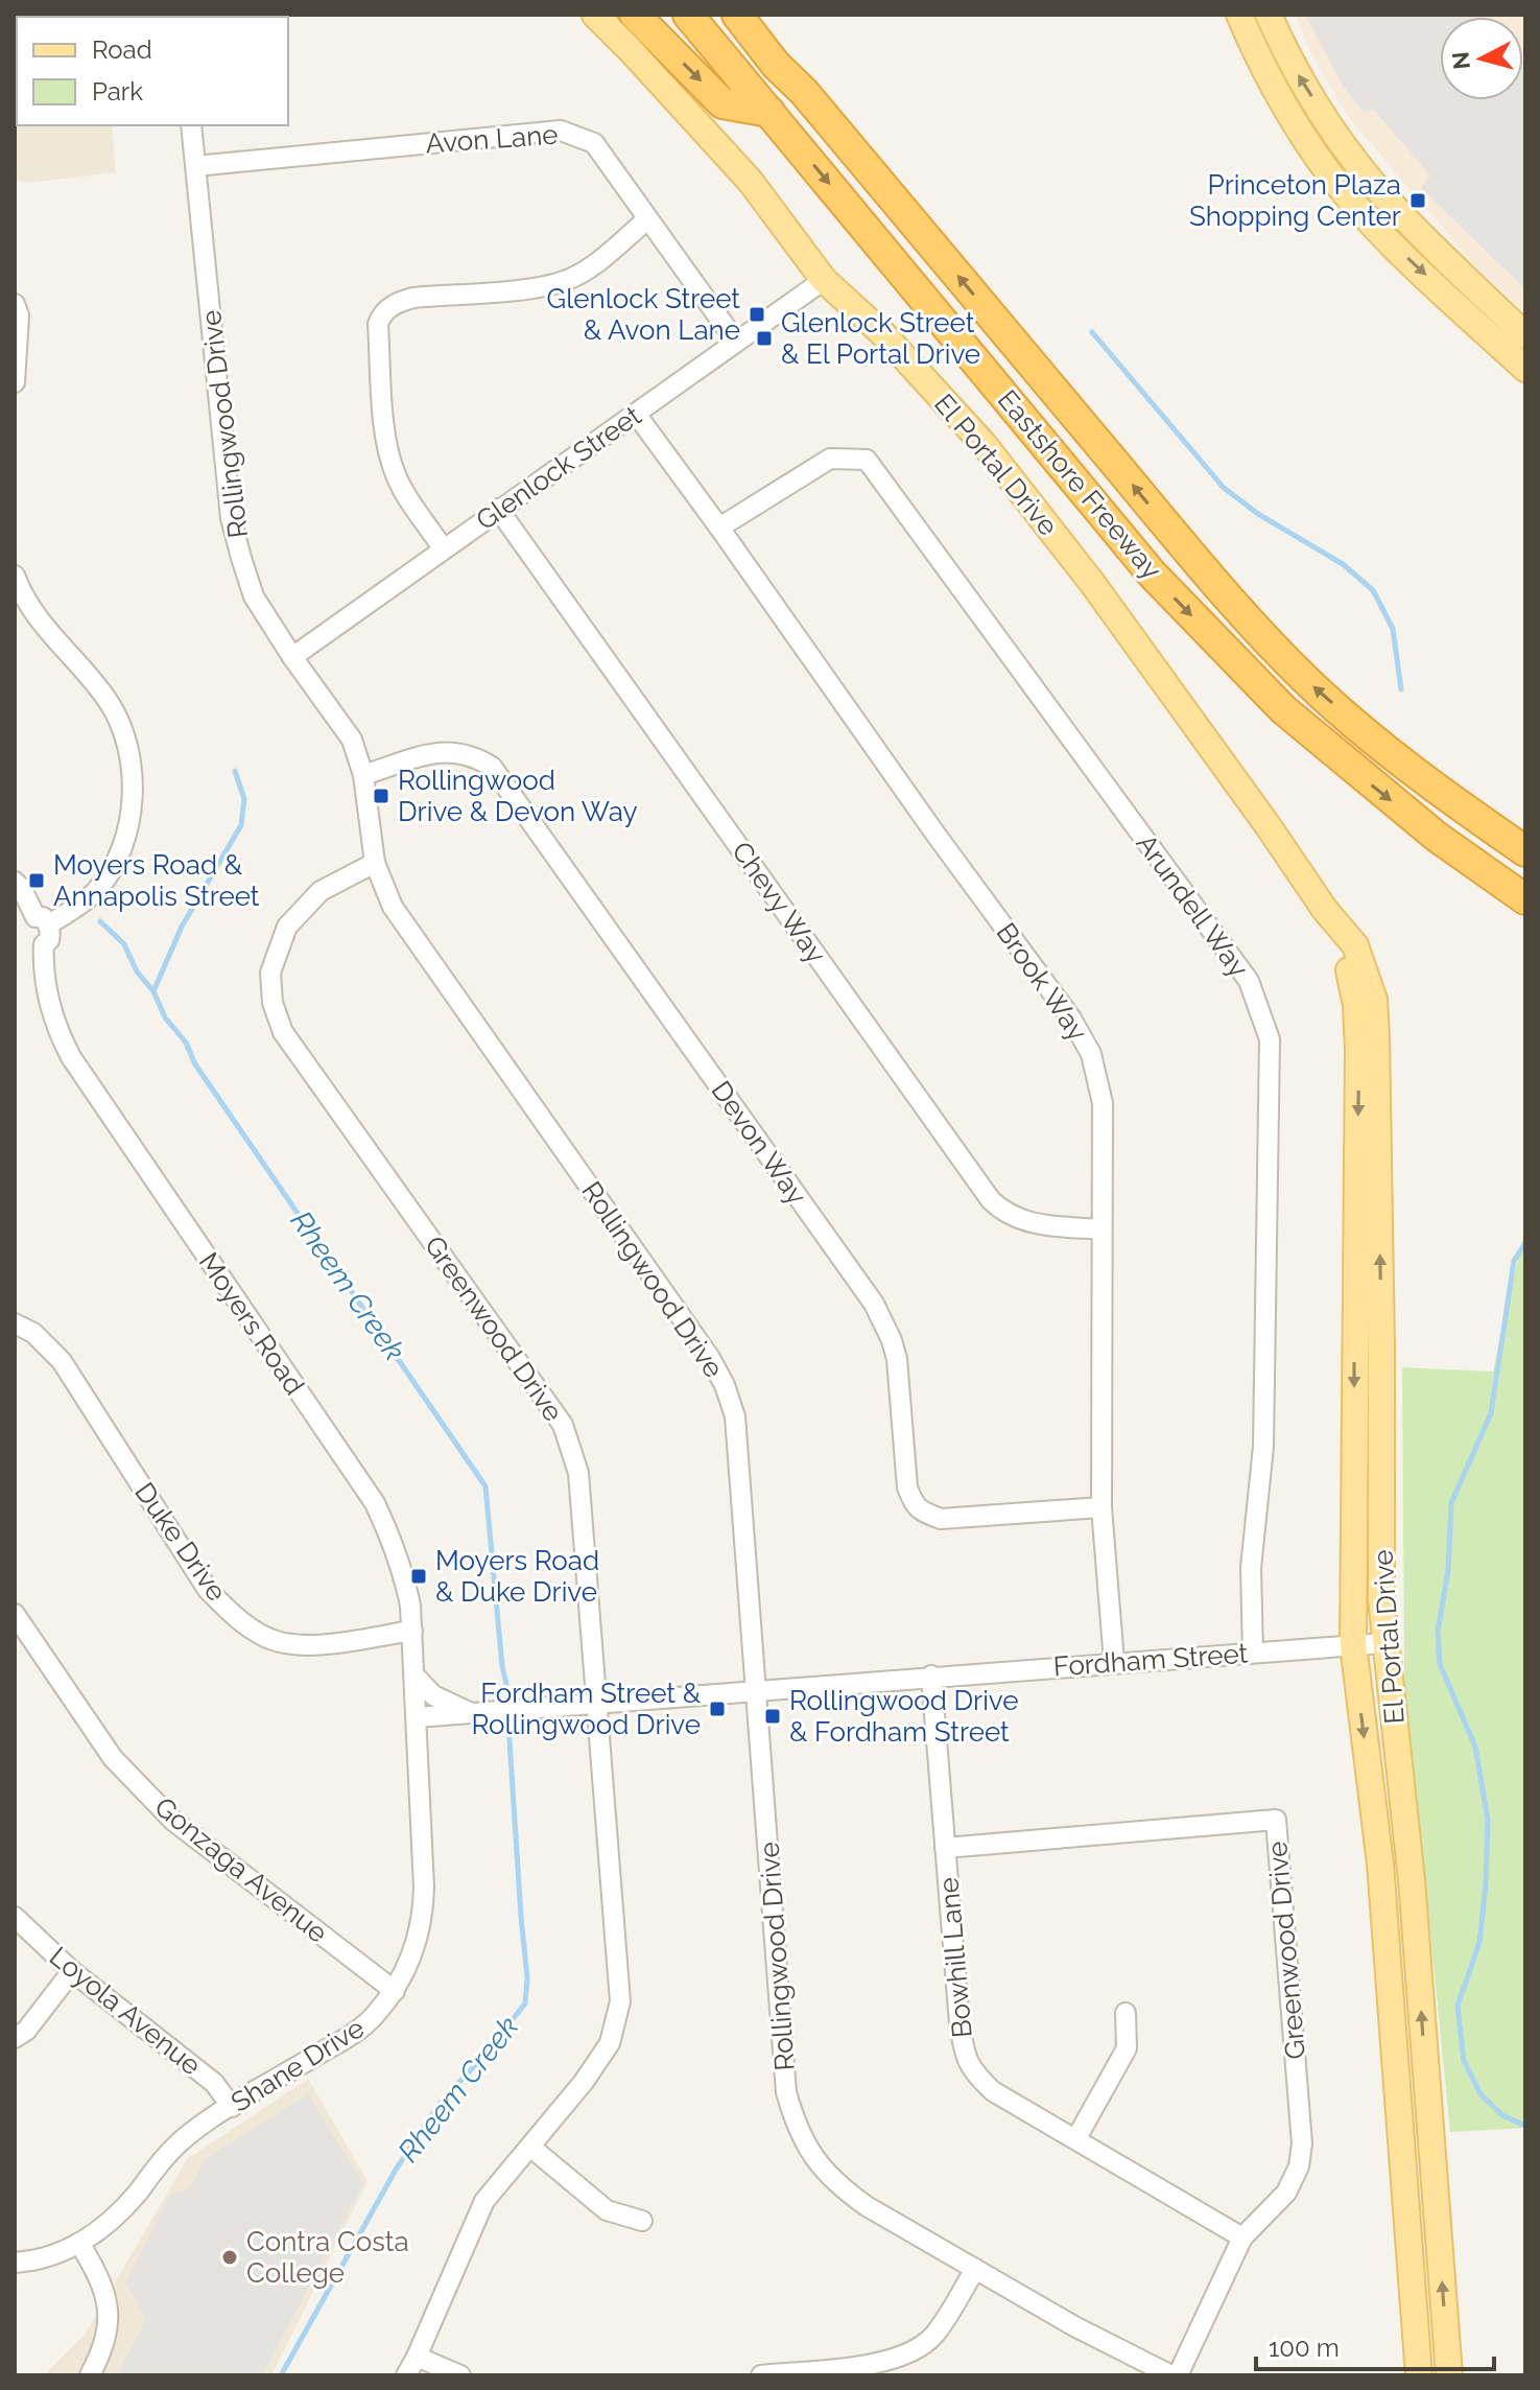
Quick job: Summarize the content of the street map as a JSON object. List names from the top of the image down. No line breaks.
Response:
{"streets":{"highway":["Eastshore Freeway"],"main road":["El Portal Drive"],"street":["Avon Lane","Rollingwood Drive","Glenlock Street","Chevy Way","Arundell Way","Brook Way","Devon Way","Moyers Road","Greenwood Drive","Duke Drive","Fordham Street","Gonzaga Avenue","Bowhill Lane","Loyola Avenue","Shane Drive"]},"crossings":[["Avon Lane","Rollingwood Drive"],["Avon Lane","Glenlock Street"],["Rollingwood Drive","Glenlock Street"],["Rollingwood Drive","Devon Way"],["Rollingwood Drive","Greenwood Drive"],["Rollingwood Drive","Fordham Street"],["El Portal Drive","Glenlock Street"],["El Portal Drive","Fordham Street"],["Glenlock Street","Chevy Way"],["Glenlock Street","Brook Way"],["Chevy Way","Brook Way"],["Arundell Way","Brook Way"],["Arundell Way","Fordham Street"],["Brook Way","Devon Way"],["Brook Way","Fordham Street"],["Moyers Road","Duke Drive"],["Moyers Road","Fordham Street"],["Moyers Road","Shane Drive"],["Greenwood Drive","Fordham Street"],["Greenwood Drive","Bowhill Lane"],["Fordham Street","Bowhill Lane"],["Fordham Street","Shane Drive"],["Gonzaga Avenue","Shane Drive"],["Loyola Avenue","Shane Drive"]],"water":["Rheem Creek"],"places":{"transit":["Princeton Plaza Shopping Center","Glenlock Street & Avon Lane","Glenlock Street & El Portal Drive","Rollingwood Drive & Devon Way","Moyers Road & Annapolis Street","Moyers Road & Duke Drive","Fordham Street & Rollingwood Drive","Rollingwood Drive & Fordham Street"],"other":["Contra Costa College"]},"legend":["Road","Park"],"scale_bar":"100 m","north":"left"}
